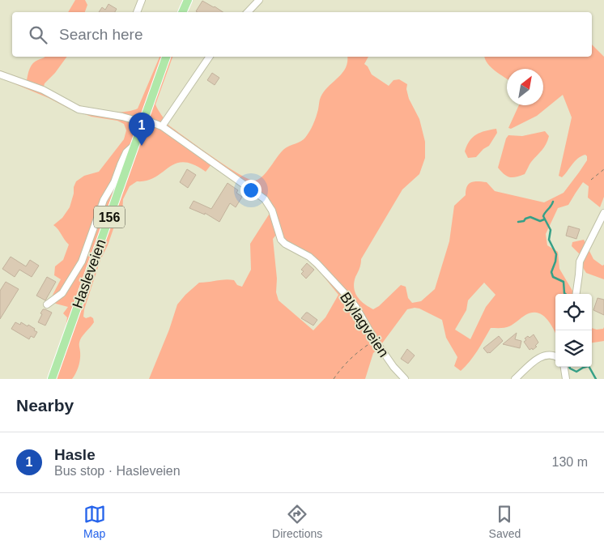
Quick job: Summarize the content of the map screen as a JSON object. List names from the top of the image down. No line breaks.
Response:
{"streets":{"main road":["156","Hasleveien"],"street":["Blylagveien"]},"crossings":[["Hasleveien","Blylagveien"]],"north":"top right","page":{"search":"Search here","pins":"1","heading":"Nearby","list":[{"mark":"1","name":"Hasle","note":"Bus stop · Hasleveien","value":"130 m"}],"nav":["Map","Directions","Saved"]}}
